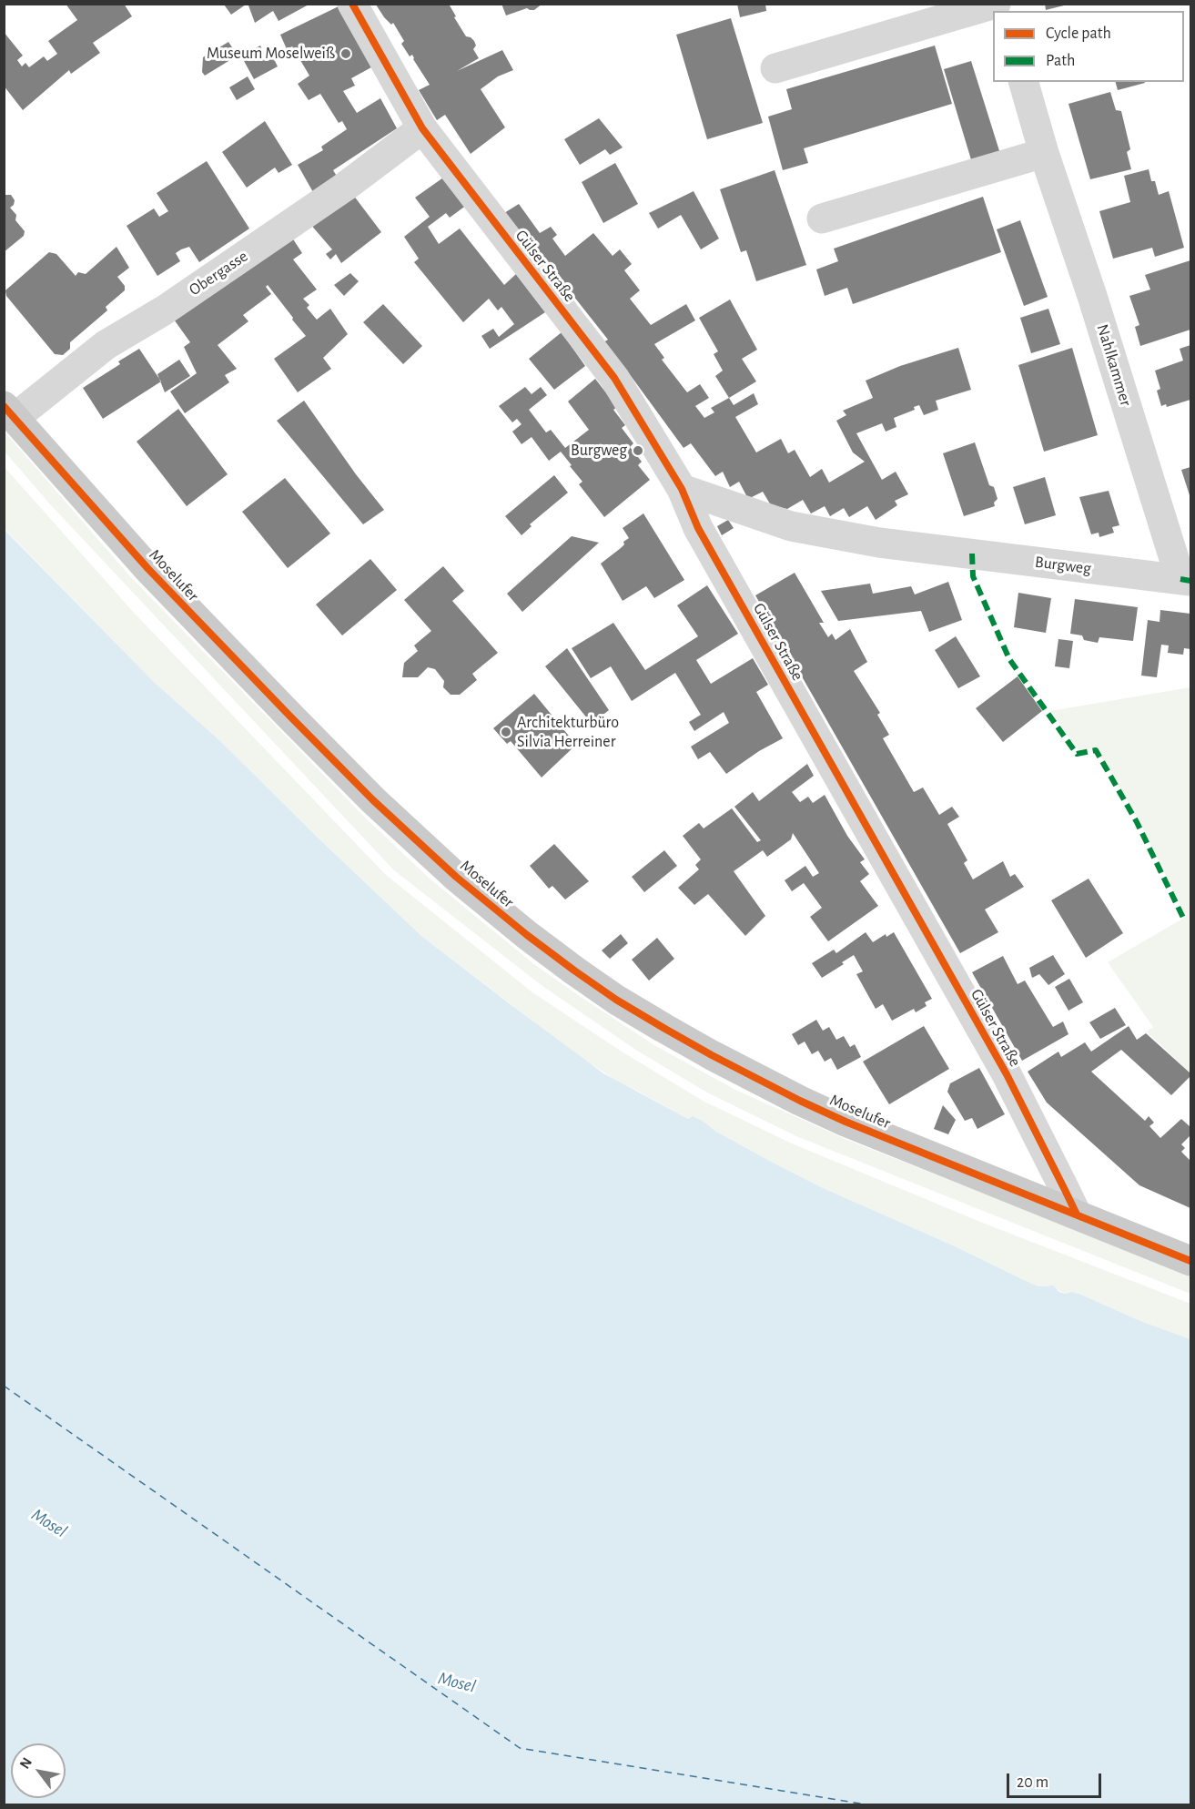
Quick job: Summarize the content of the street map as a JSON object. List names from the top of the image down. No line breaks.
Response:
{"streets":{"main road":["Moselufer"],"street":["Gülser Straße","Obergasse","Nahlkammer","Burgweg"]},"crossings":[["Gülser Straße","Obergasse"],["Gülser Straße","Burgweg"],["Gülser Straße","Moselufer"],["Obergasse","Moselufer"],["Nahlkammer","Burgweg"]],"water":["Mosel"],"places":["Museum Moselweiß","Burgweg","Architekturbüro Silvia Herreiner"],"legend":["Cycle path","Path"],"scale_bar":"20 m","north":"top left"}
